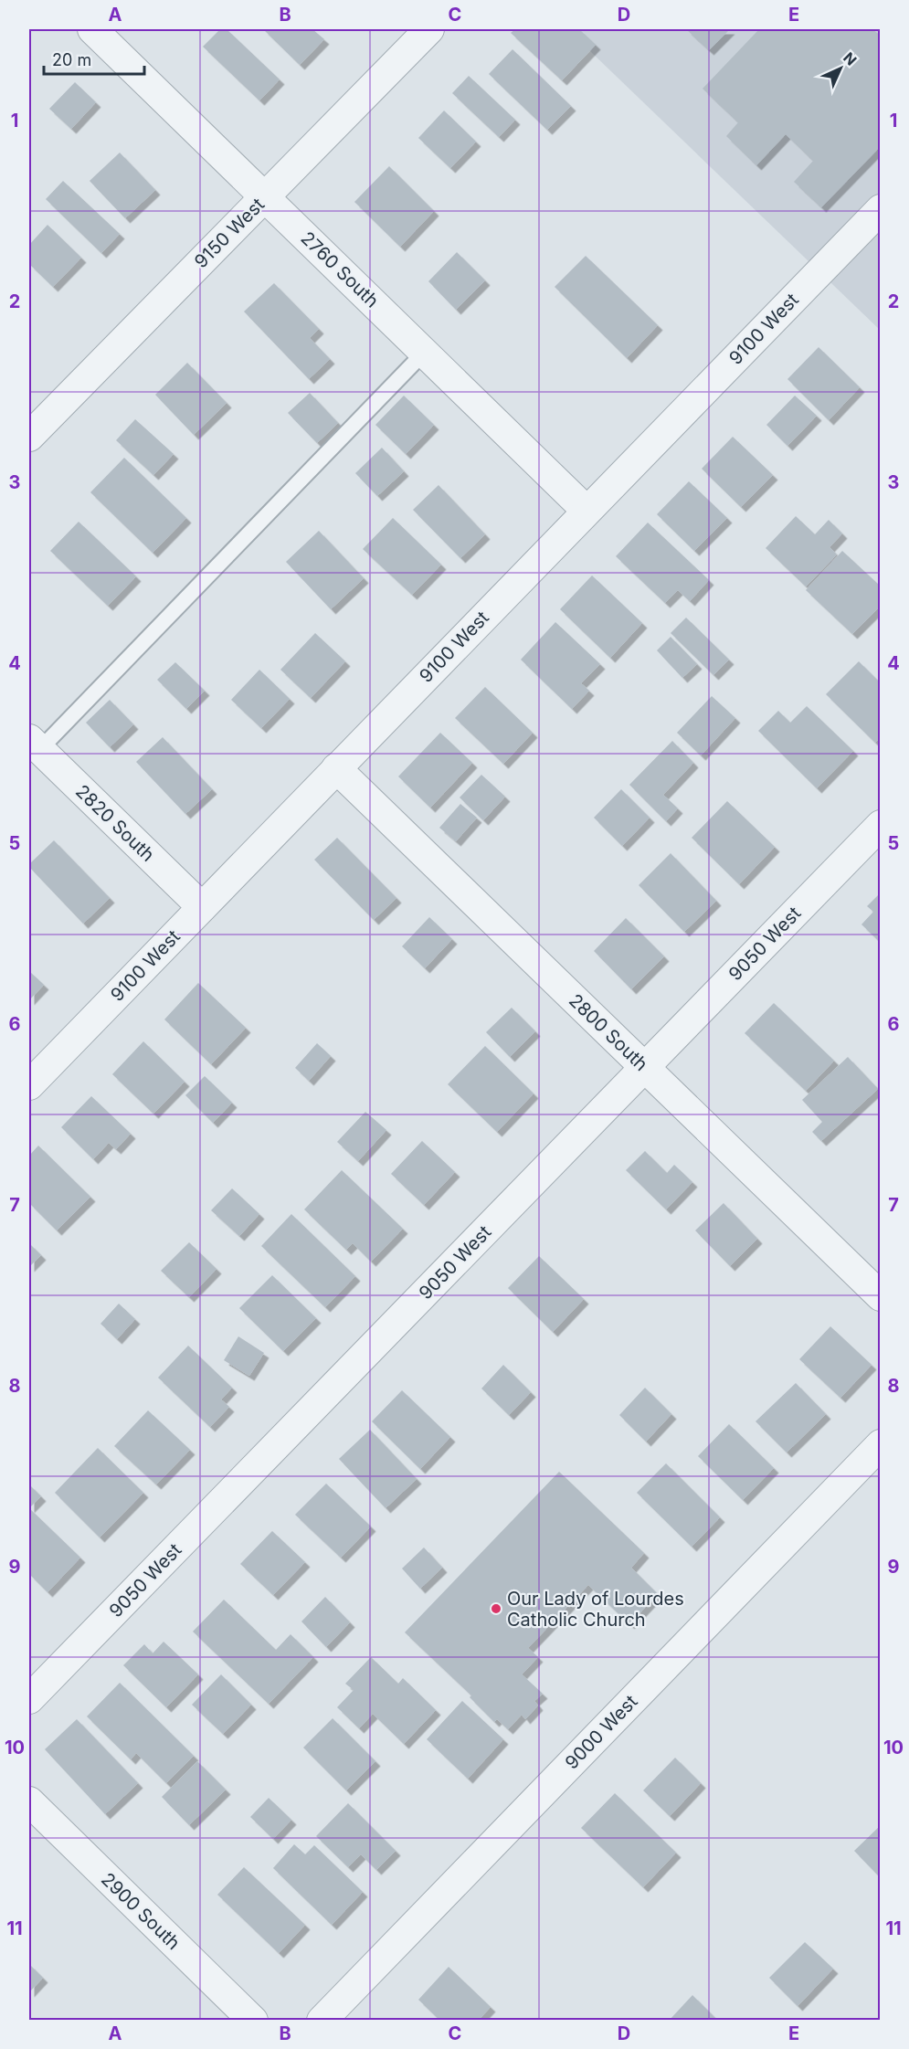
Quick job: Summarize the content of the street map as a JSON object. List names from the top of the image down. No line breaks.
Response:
{"streets":{"street":["9150 West","2760 South","9100 West","2820 South","9050 West","2800 South","9000 West","2900 South"]},"crossings":[["9150 West","2760 South"],["2760 South","9100 West"],["9100 West","2820 South"],["9100 West","2800 South"],["9050 West","2800 South"]],"places":["Our Lady of Lourdes Catholic Church"],"scale_bar":"20 m","north":"top right","grid":{"columns":["A","B","C","D","E"],"rows":["1","2","3","4","5","6","7","8","9","10","11"]}}
